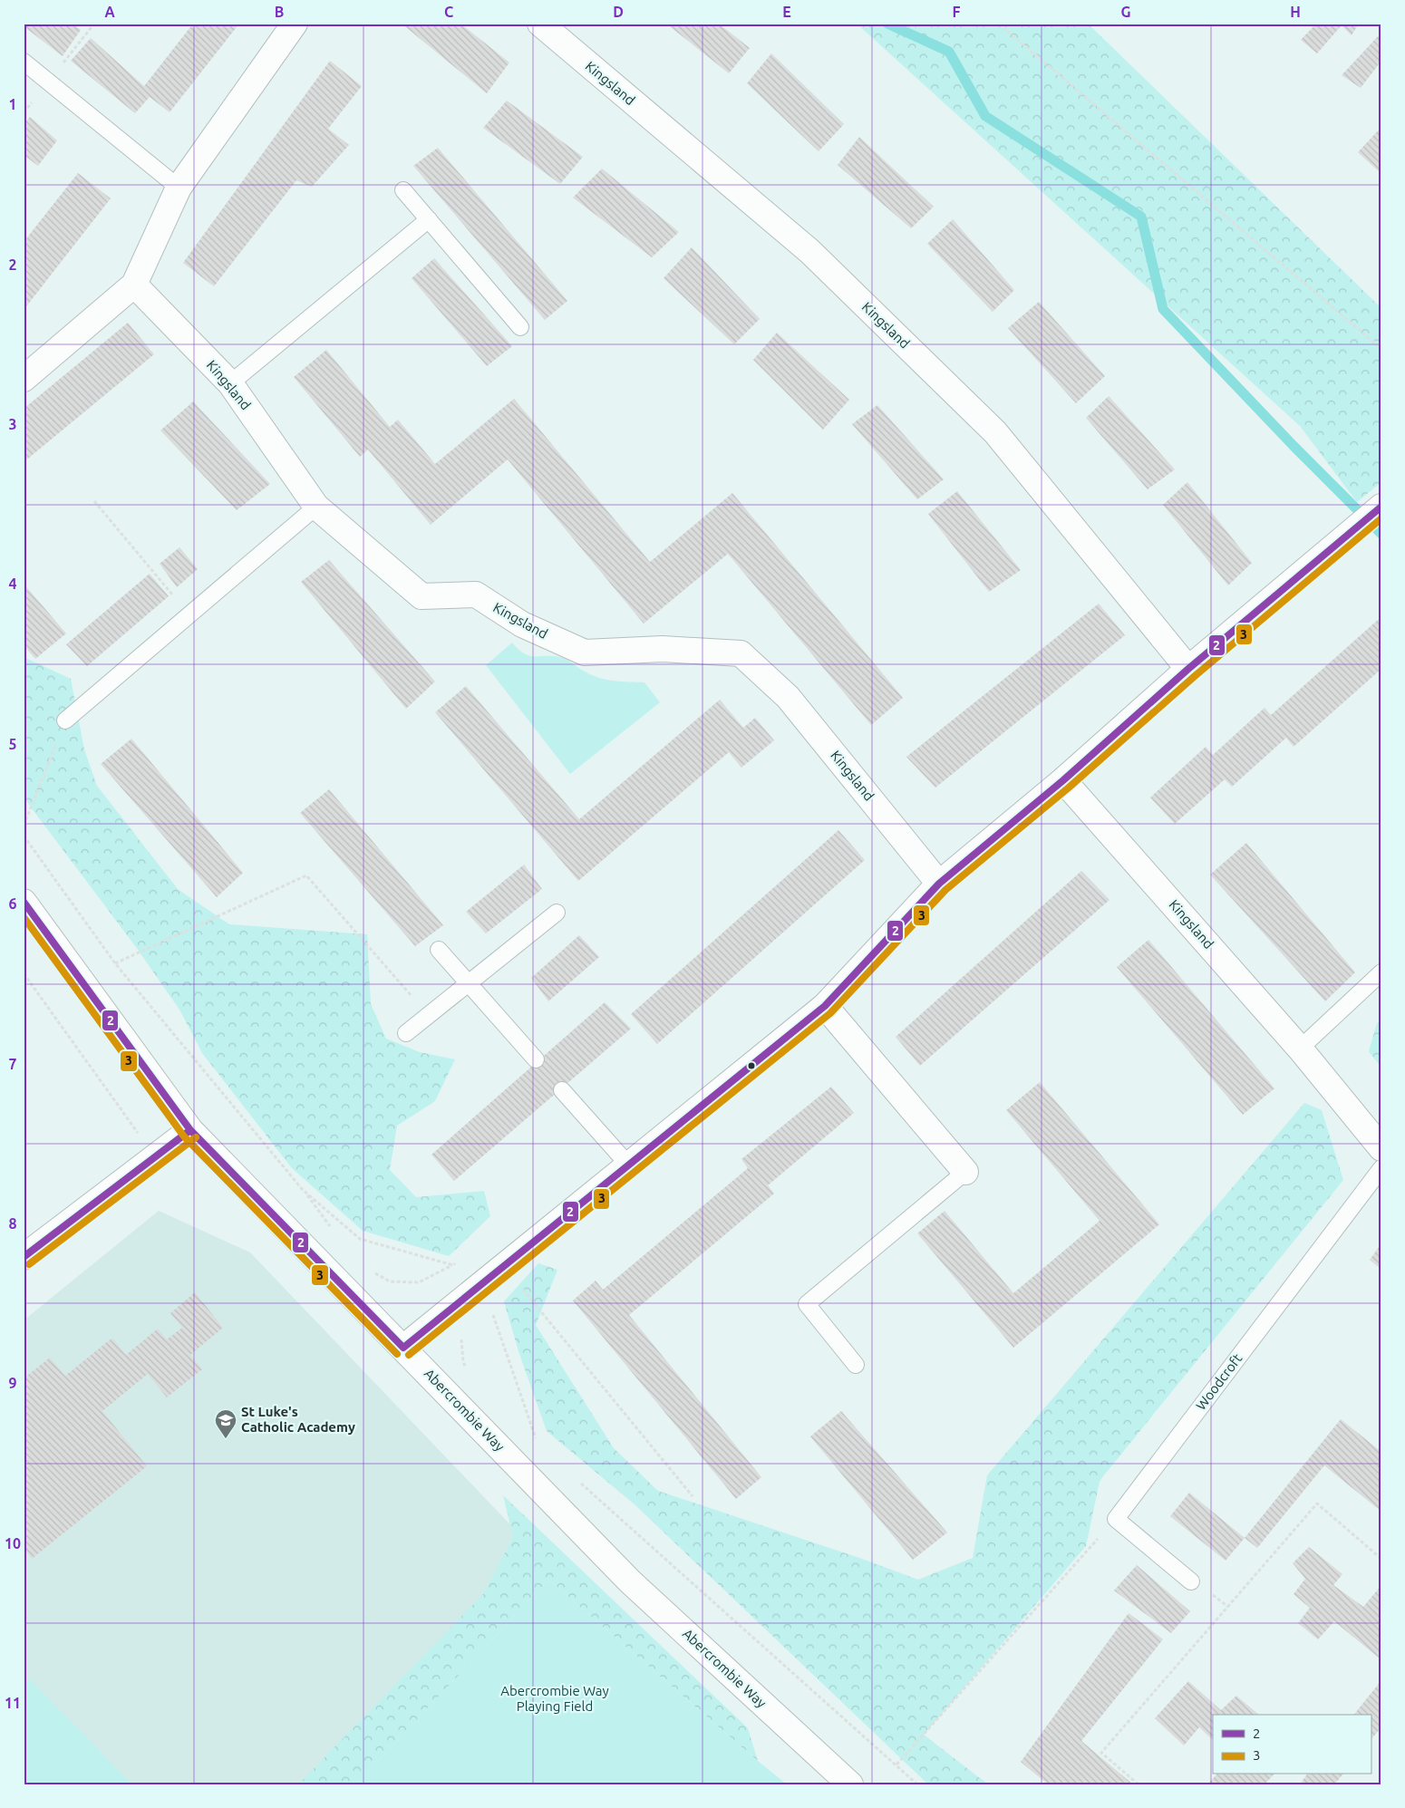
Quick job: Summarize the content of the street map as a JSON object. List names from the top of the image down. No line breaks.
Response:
{"streets":{"street":["Kingsland","Abercrombie Way"],"lane":["Woodcroft"]},"parks":["Abercrombie Way Playing Field"],"places":{"school or university":["St Luke's Catholic Academy"]},"lines":["transit line 2","transit line 3"],"legend":["2","3"],"grid":{"columns":["A","B","C","D","E","F","G","H"],"rows":["1","2","3","4","5","6","7","8","9","10","11"]}}
